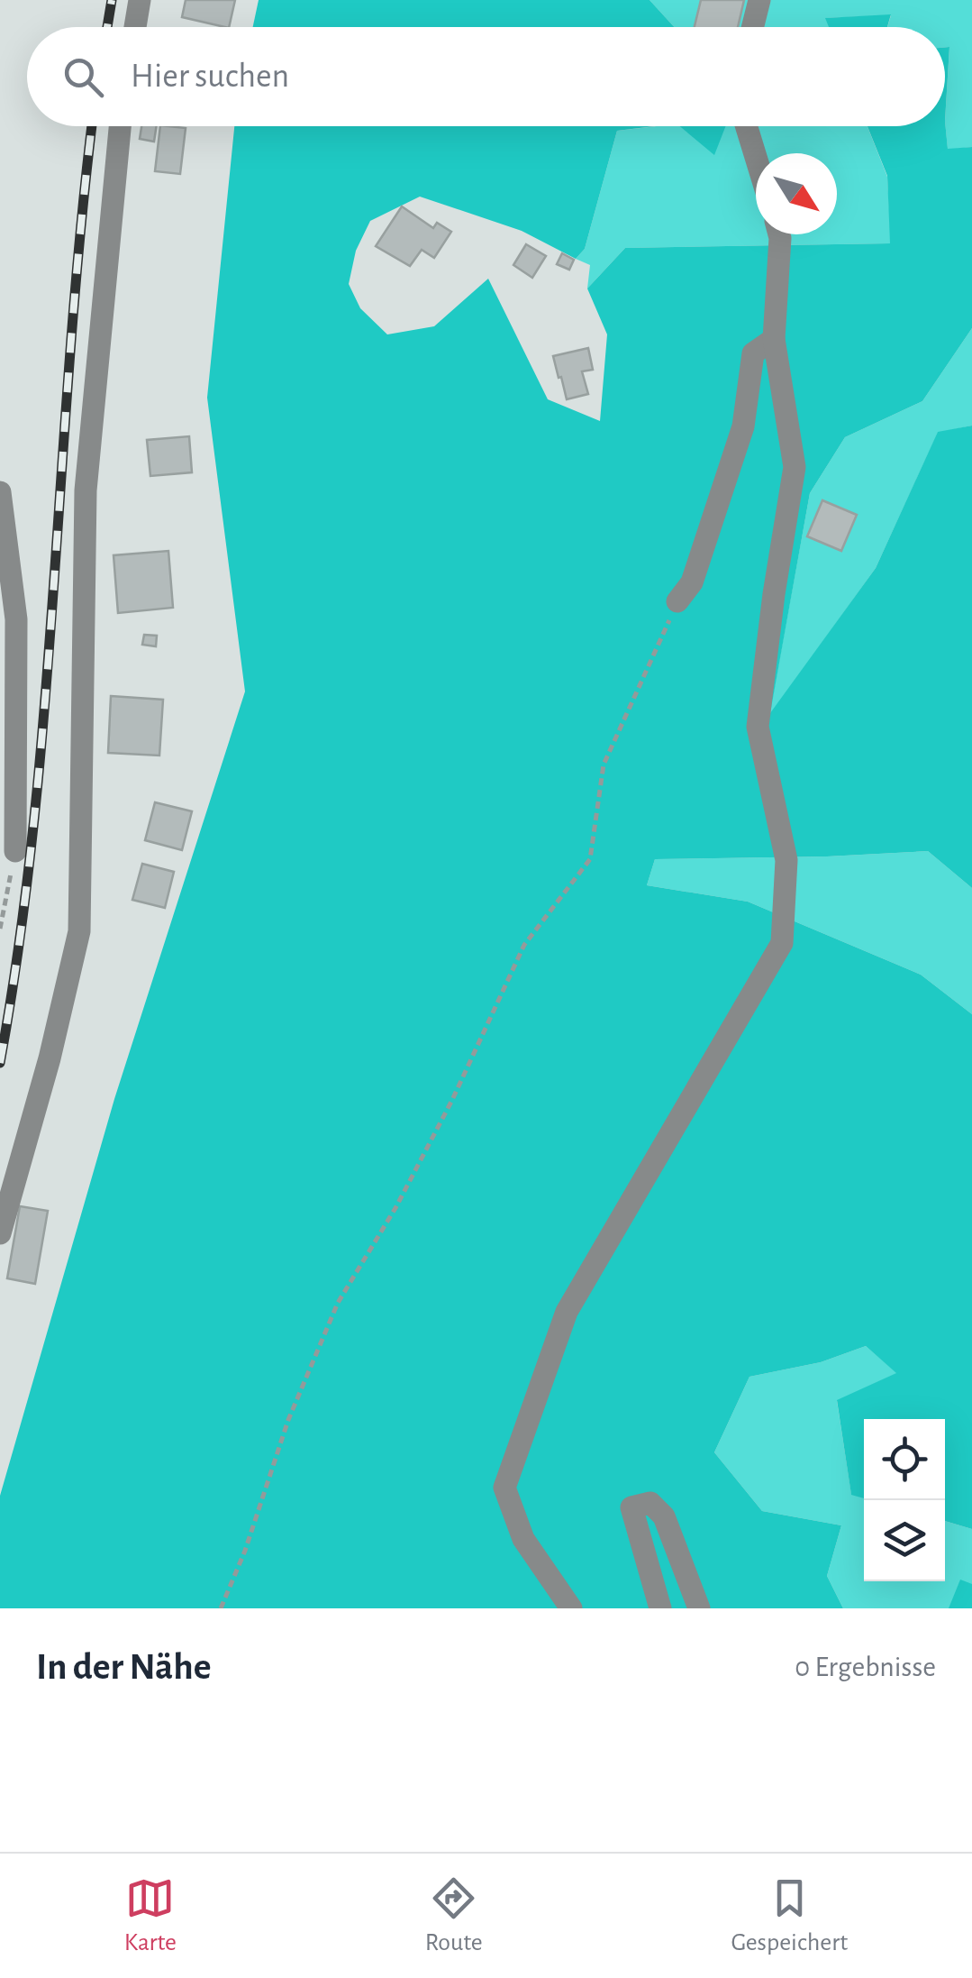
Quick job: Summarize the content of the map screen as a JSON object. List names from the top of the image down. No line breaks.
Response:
{"north":"bottom right","page":{"search":"Hier suchen","heading":["In der Nähe","0 Ergebnisse"],"nav":["Karte","Route","Gespeichert"]}}
